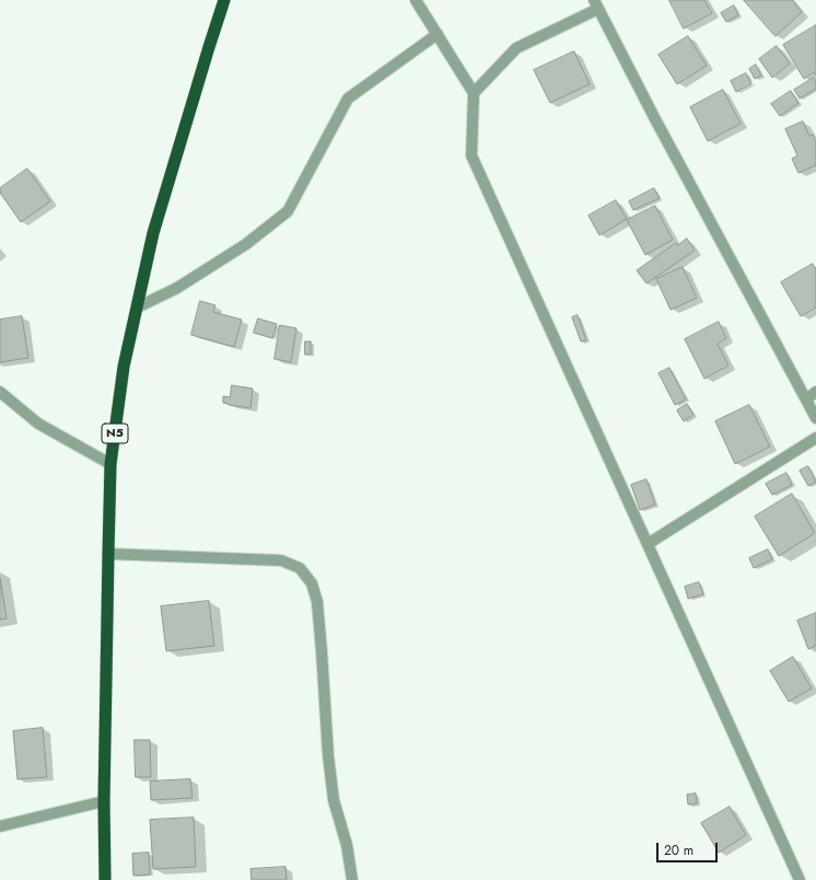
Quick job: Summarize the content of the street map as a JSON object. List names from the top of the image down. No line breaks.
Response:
{"streets":{"highway":["N5"]},"scale_bar":"20 m"}
